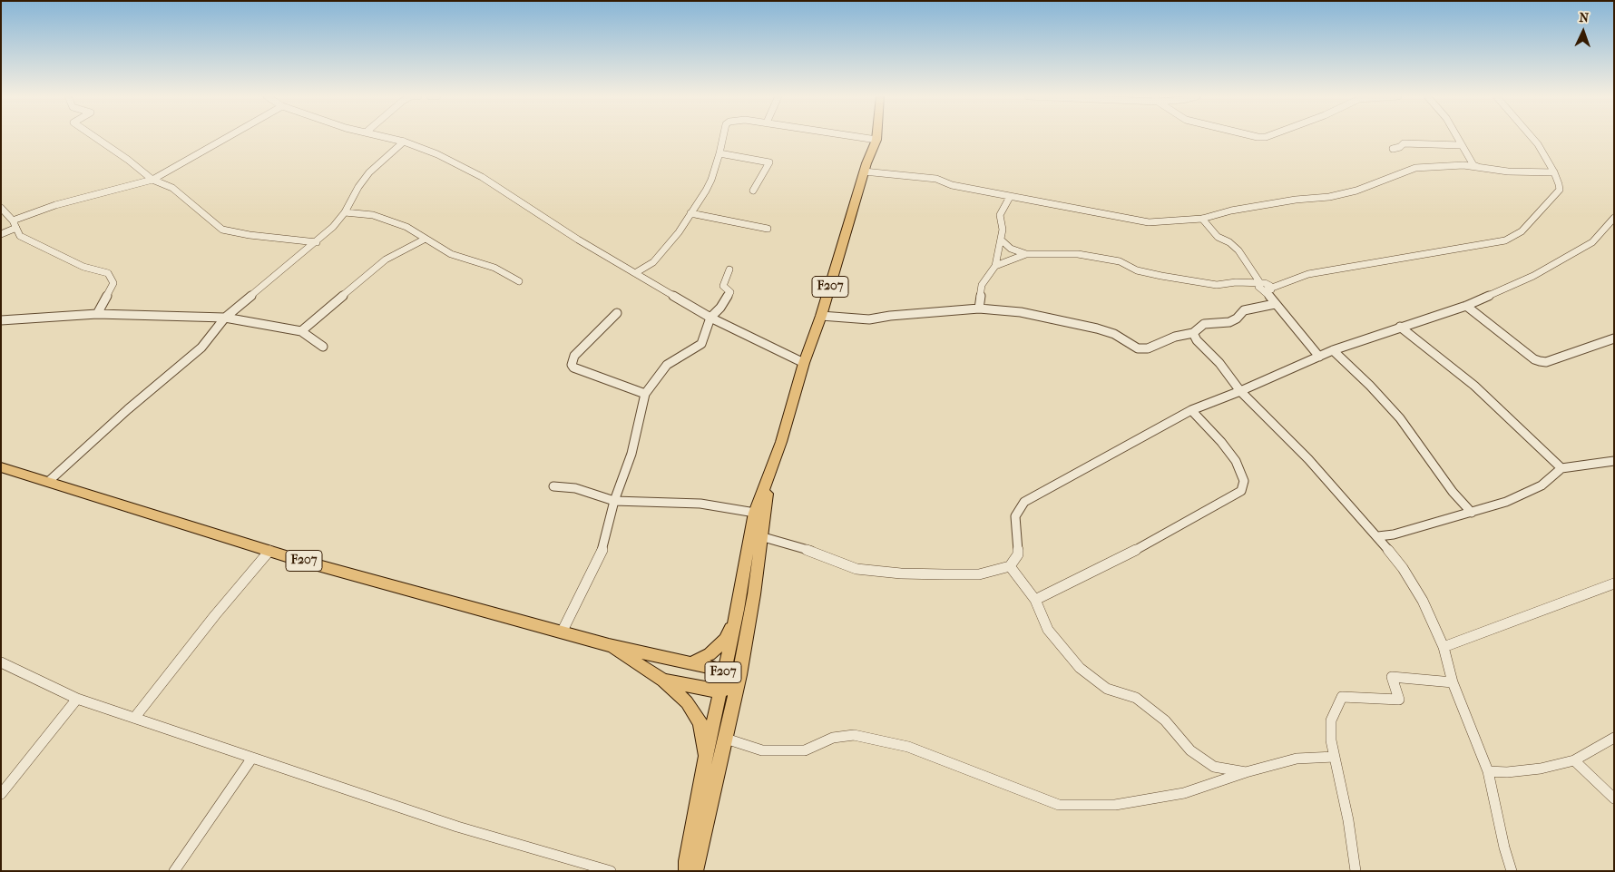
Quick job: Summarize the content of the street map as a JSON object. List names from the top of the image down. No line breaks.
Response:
{"streets":{"main road":["F207"]},"north":"top"}
